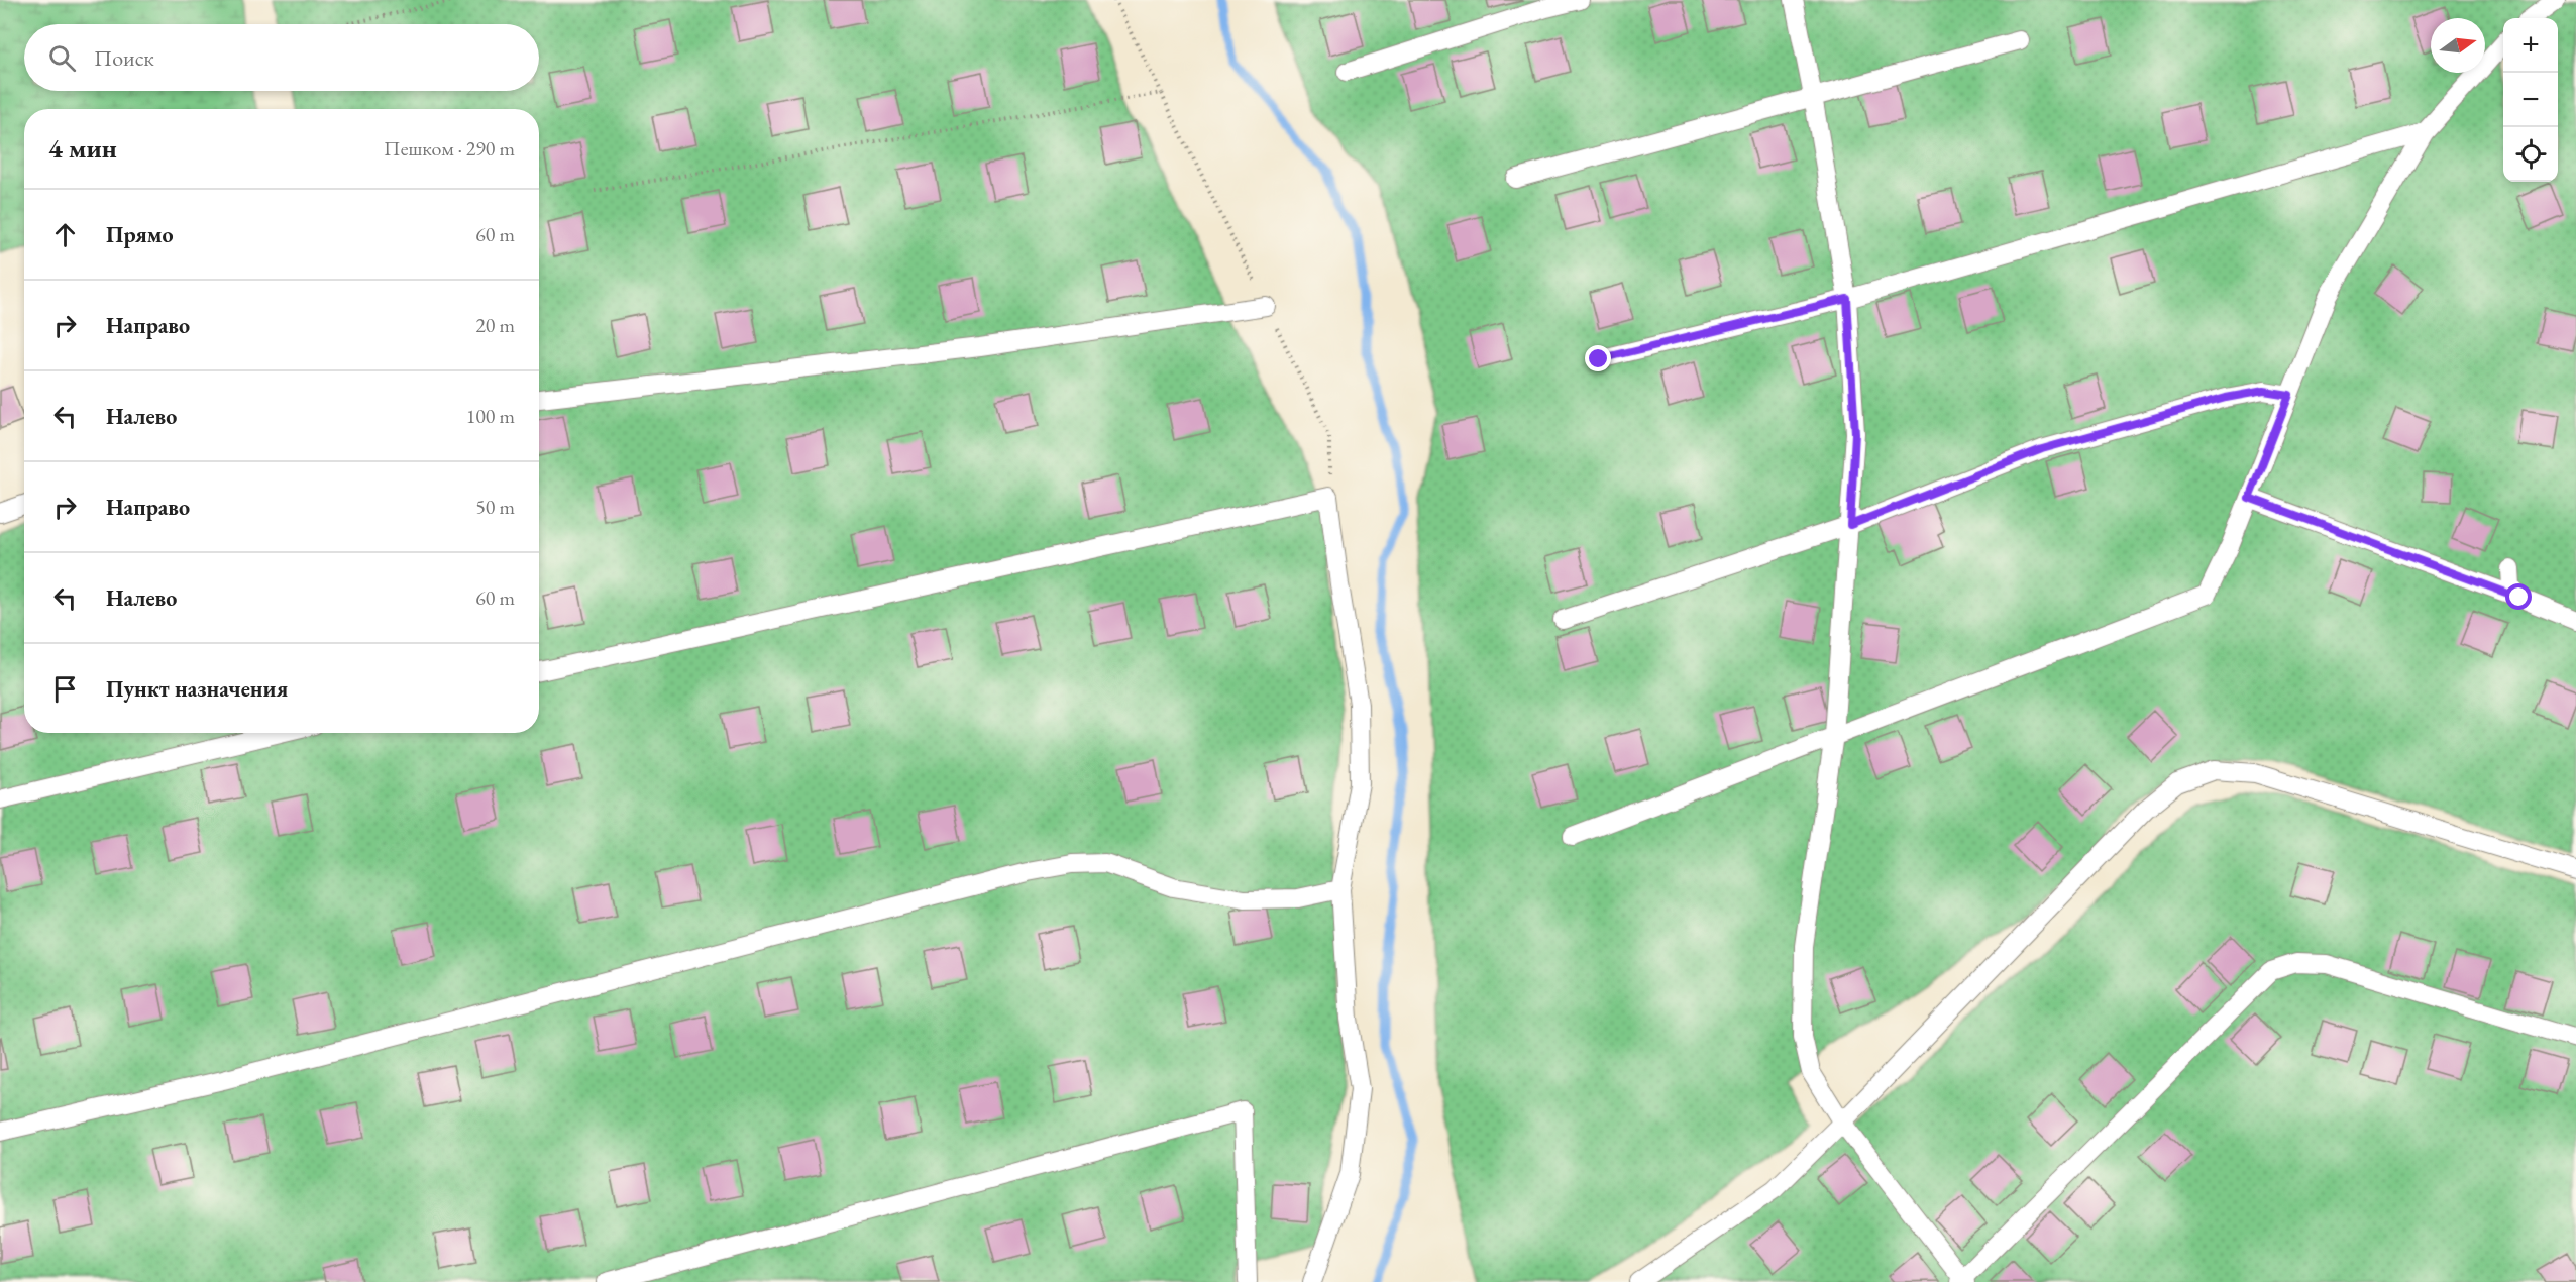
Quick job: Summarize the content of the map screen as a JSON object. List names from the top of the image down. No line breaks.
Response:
{"north":"right","page":{"map_buttons":["+","−"],"search":"Поиск","heading":["4 мин","Пешком · 290 m"],"list":[["Прямо","60 m"],["Направо","20 m"],["Налево","100 m"],["Направо","50 m"],["Налево","60 m"],"Пункт назначения"]}}
